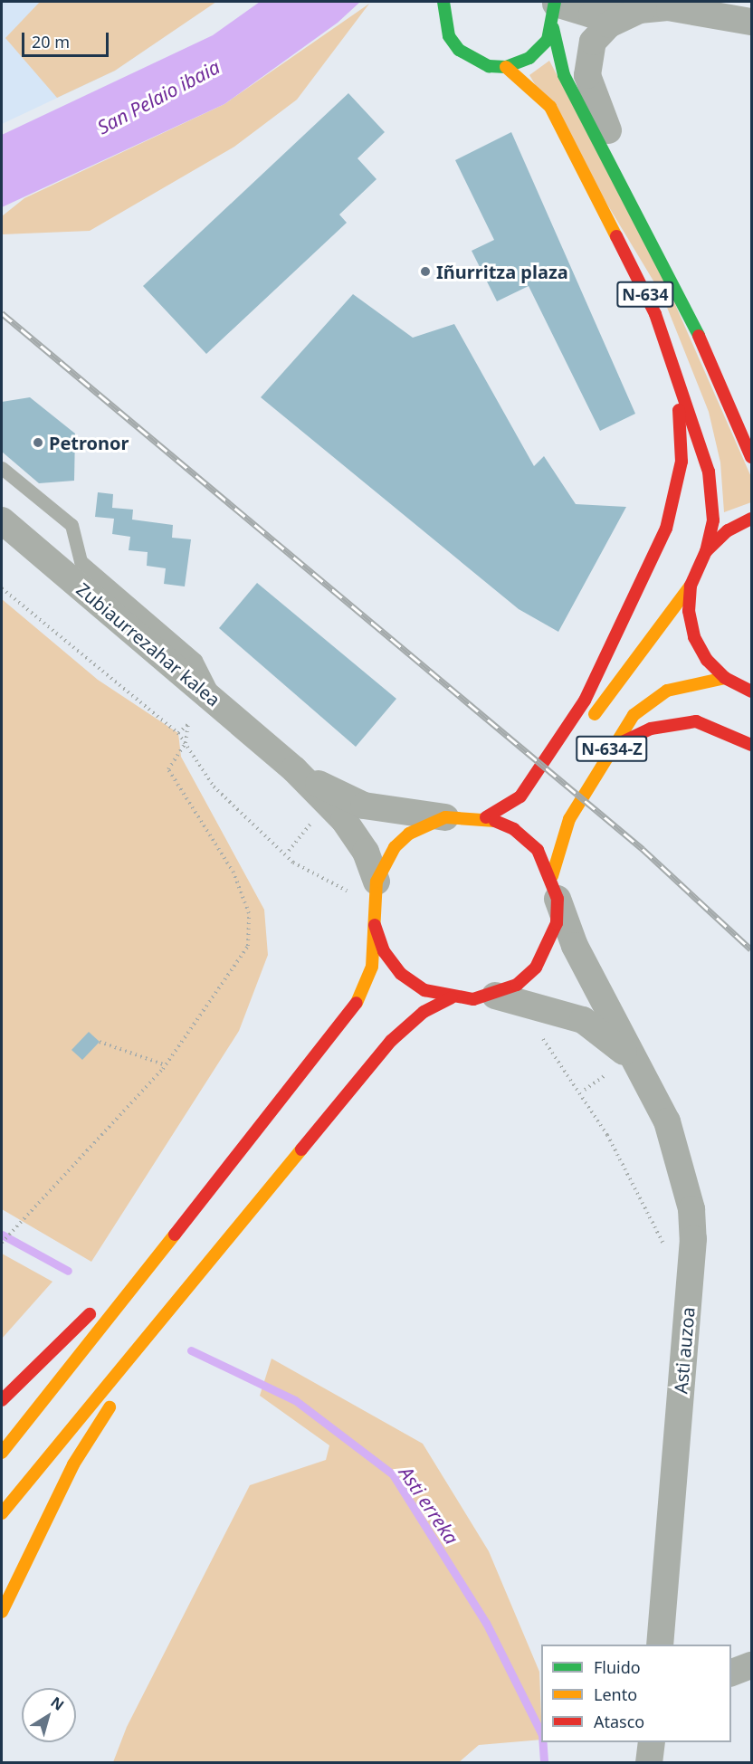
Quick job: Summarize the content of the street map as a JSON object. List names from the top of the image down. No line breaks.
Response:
{"streets":{"highway":["N-634","N-634-Z"],"street":["Zubiaurrezahar kalea","Asti auzoa"]},"crossings":[["N-634","N-634-Z"],["Zubiaurrezahar kalea","N-634-Z"],["Zubiaurrezahar kalea","Asti auzoa"],["N-634-Z","Asti auzoa"]],"water":["San Pelaio ibaia","Asti erreka"],"places":["Iñurritza plaza","Petronor"],"legend":["Fluido","Lento","Atasco"],"scale_bar":"20 m","north":"top right"}
